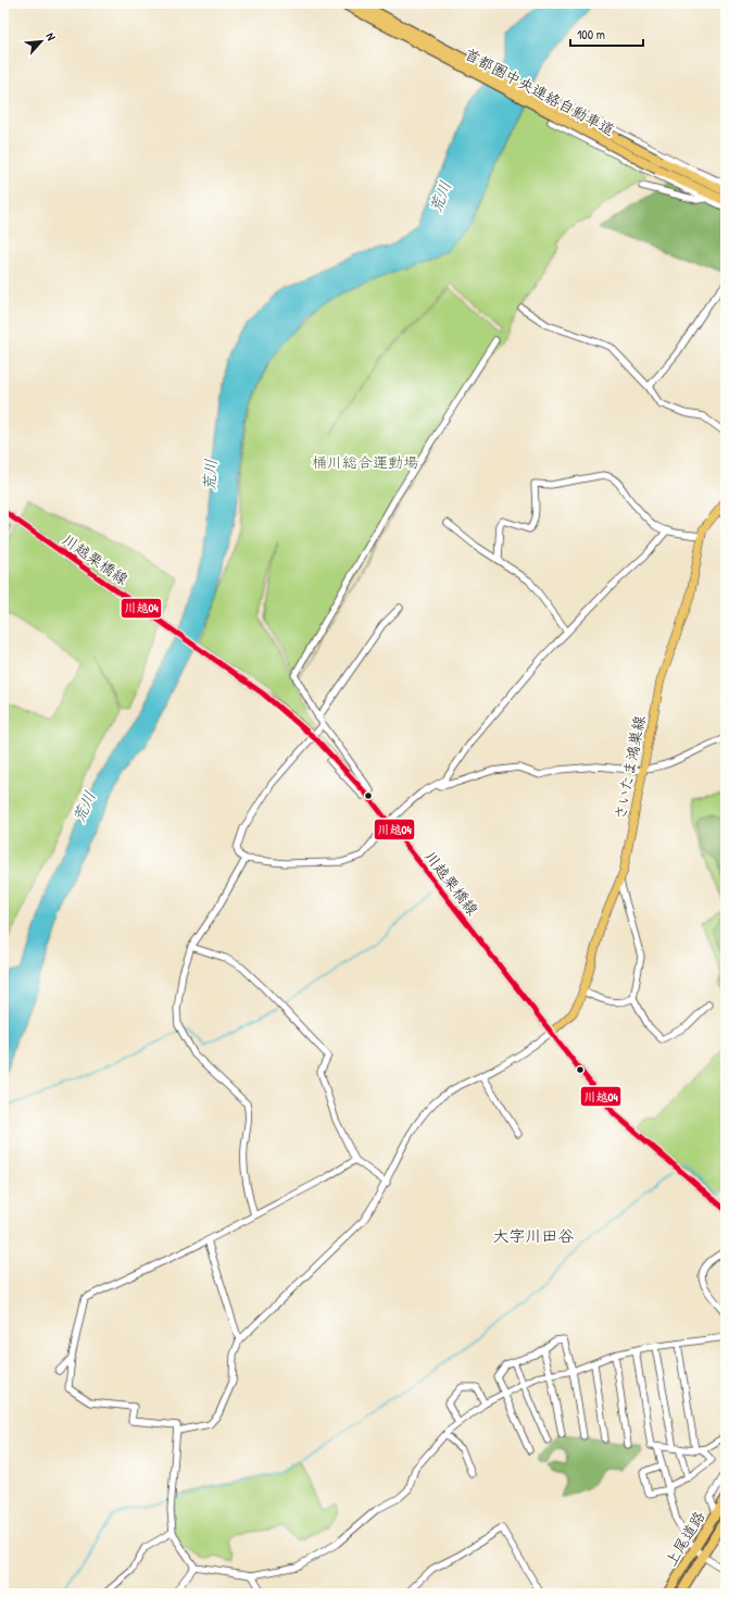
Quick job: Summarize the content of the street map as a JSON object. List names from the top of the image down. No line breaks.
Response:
{"streets":{"highway":["首都圏中央連絡自動車道","上尾道路"],"main road":["川越栗橋線","さいたま鴻巣線"]},"crossings":[["川越栗橋線","さいたま鴻巣線"]],"districts":["大字川田谷"],"water":["荒川"],"parks":["桶川総合運動場"],"lines":["transit line 川越04"],"scale_bar":"100 m","north":"top right"}
